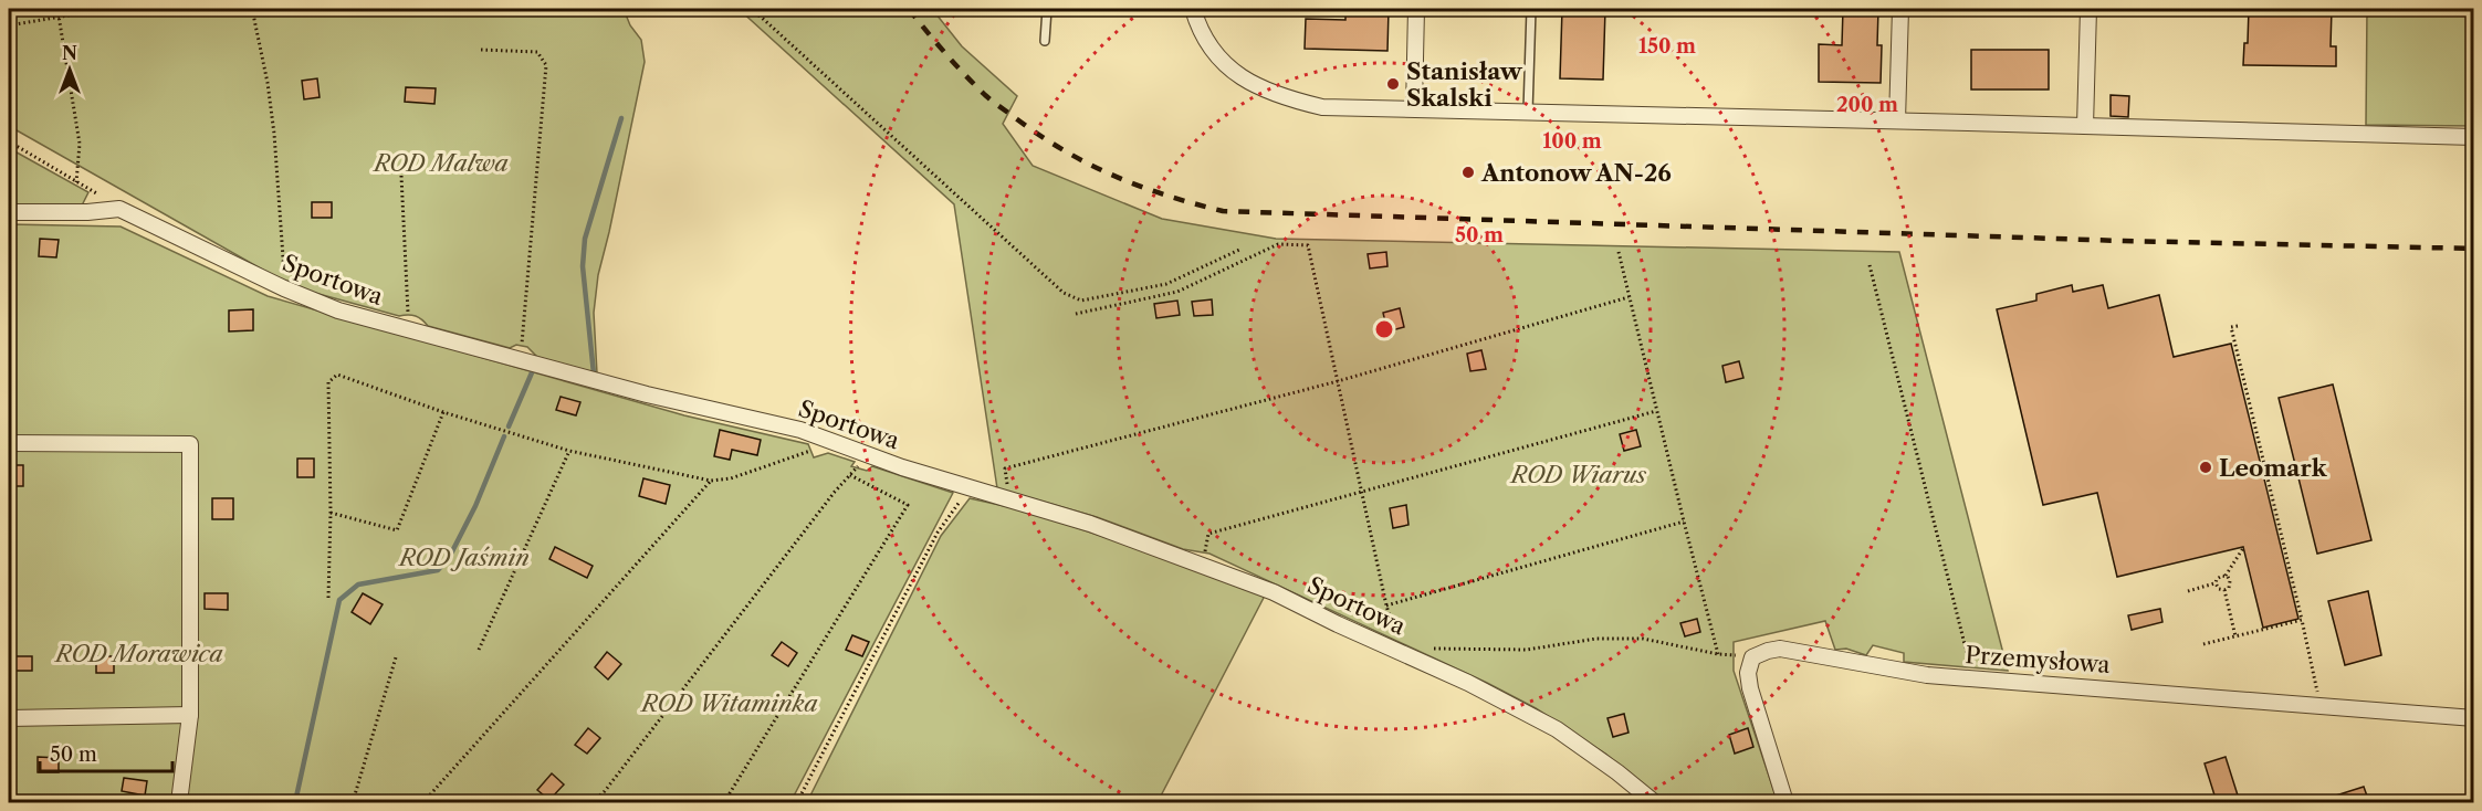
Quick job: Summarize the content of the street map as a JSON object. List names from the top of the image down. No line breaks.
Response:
{"streets":{"street":["Sportowa","Przemysłowa"]},"parks":["ROD Malwa","ROD Wiarus","ROD Jaśmin","ROD Morawica","ROD Witaminka"],"places":["Stanisław Skalski","Antonow AN-26","Leomark"],"scale_bar":"50 m","north":"top","rings":["150 m","200 m","100 m","50 m"]}
